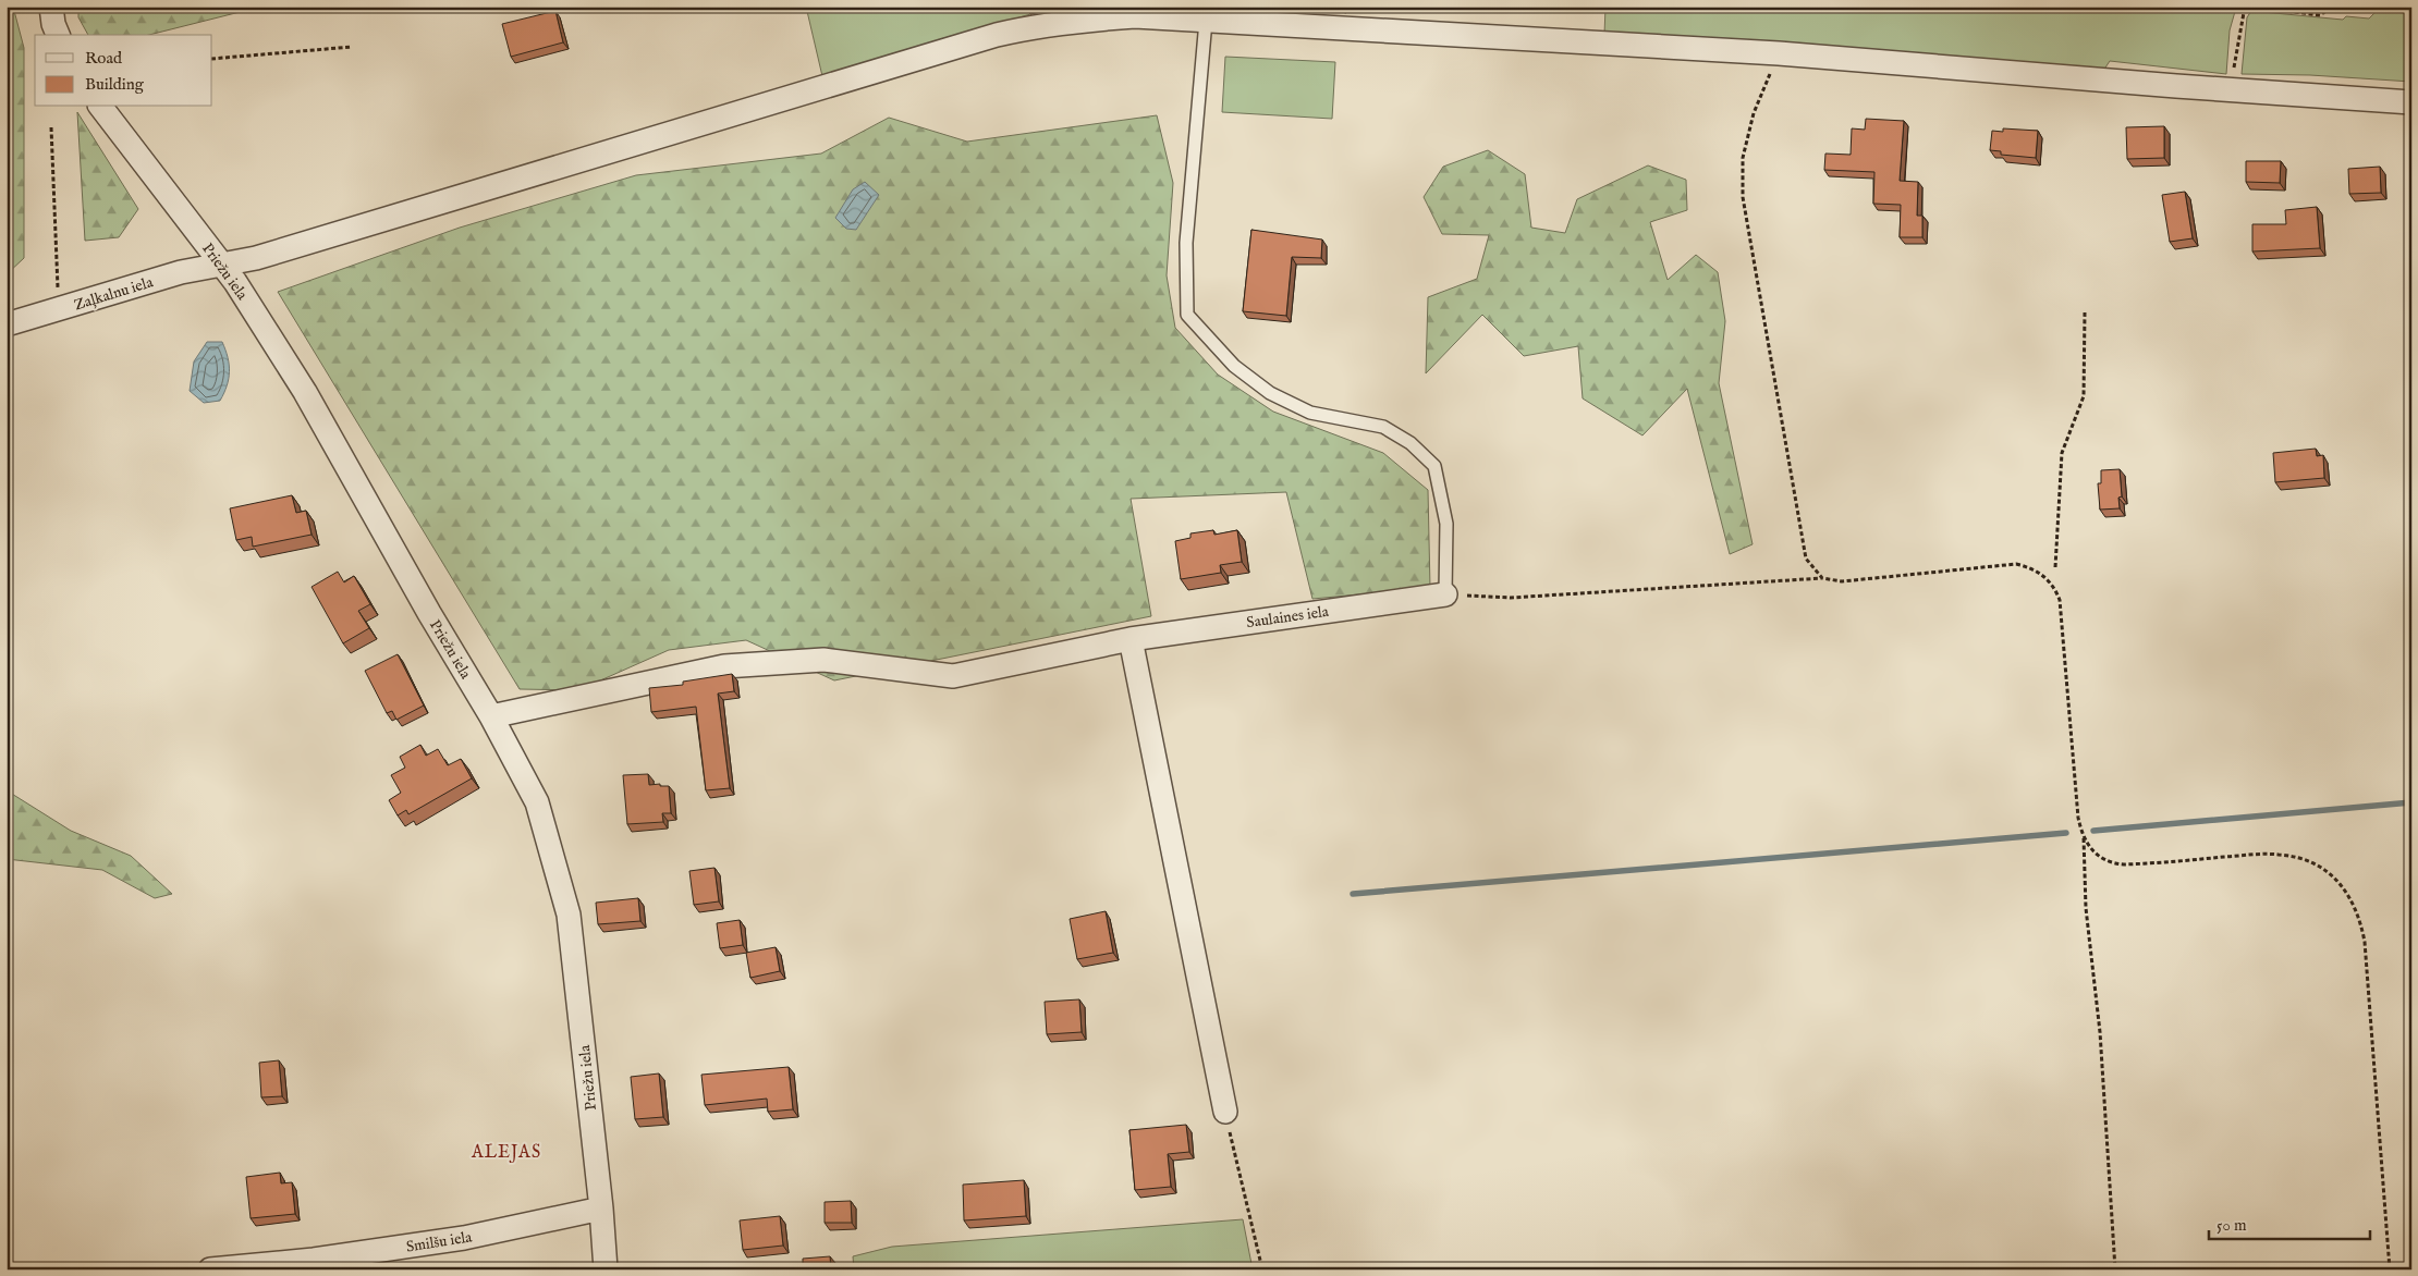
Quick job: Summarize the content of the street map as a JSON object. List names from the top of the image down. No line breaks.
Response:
{"streets":{"street":["Priežu iela","Zaļkalnu iela","Saulaines iela","Smilšu iela"]},"crossings":[["Priežu iela","Zaļkalnu iela"],["Priežu iela","Saulaines iela"],["Priežu iela","Smilšu iela"]],"districts":["ALEJAS"],"legend":["Road","Building"],"scale_bar":"50 m"}
